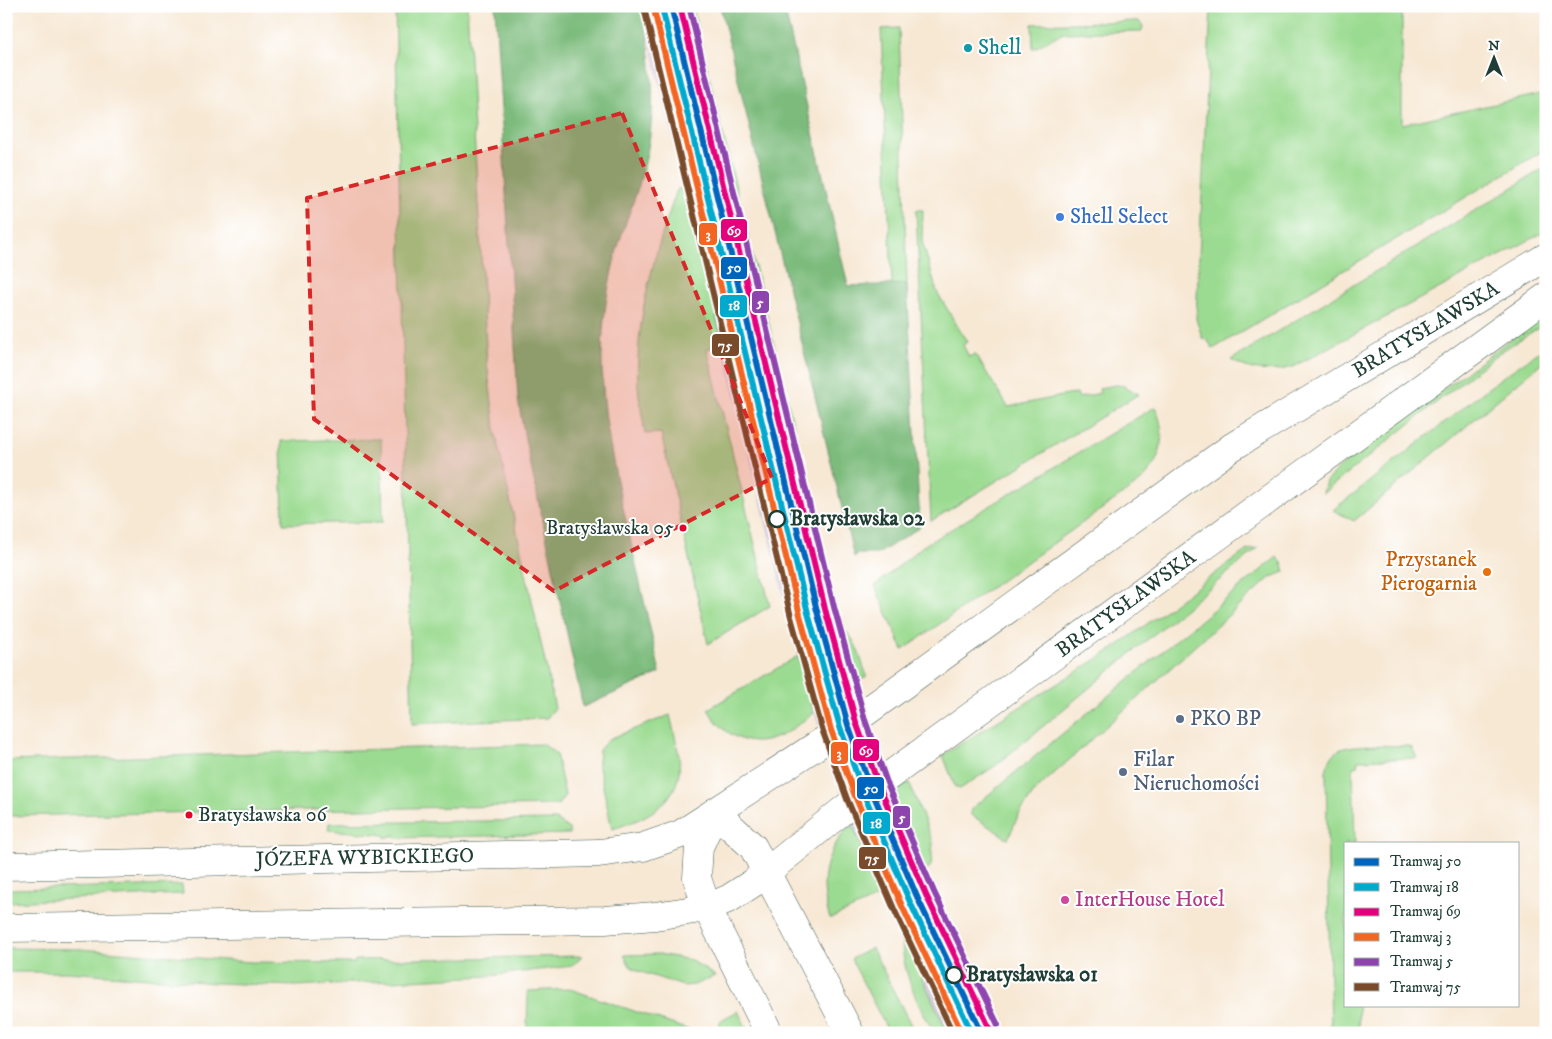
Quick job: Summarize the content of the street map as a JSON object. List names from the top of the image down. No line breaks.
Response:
{"streets":{"street":["BRATYSŁAWSKA","JÓZEFA WYBICKIEGO"]},"crossings":[["BRATYSŁAWSKA","JÓZEFA WYBICKIEGO"]],"places":["Shell","Shell Select","Bratysławska 02","Bratysławska 05","Przystanek Pierogarnia","PKO BP","Filar Nieruchomości","Bratysławska 06","InterHouse Hotel","Bratysławska 01"],"lines":["tram line 50","tram line 69","tram line 5","tram line 18","tram line 3","tram line 75"],"legend":["Tramwaj 50","Tramwaj 18","Tramwaj 69","Tramwaj 3","Tramwaj 5","Tramwaj 75"],"north":"top"}
